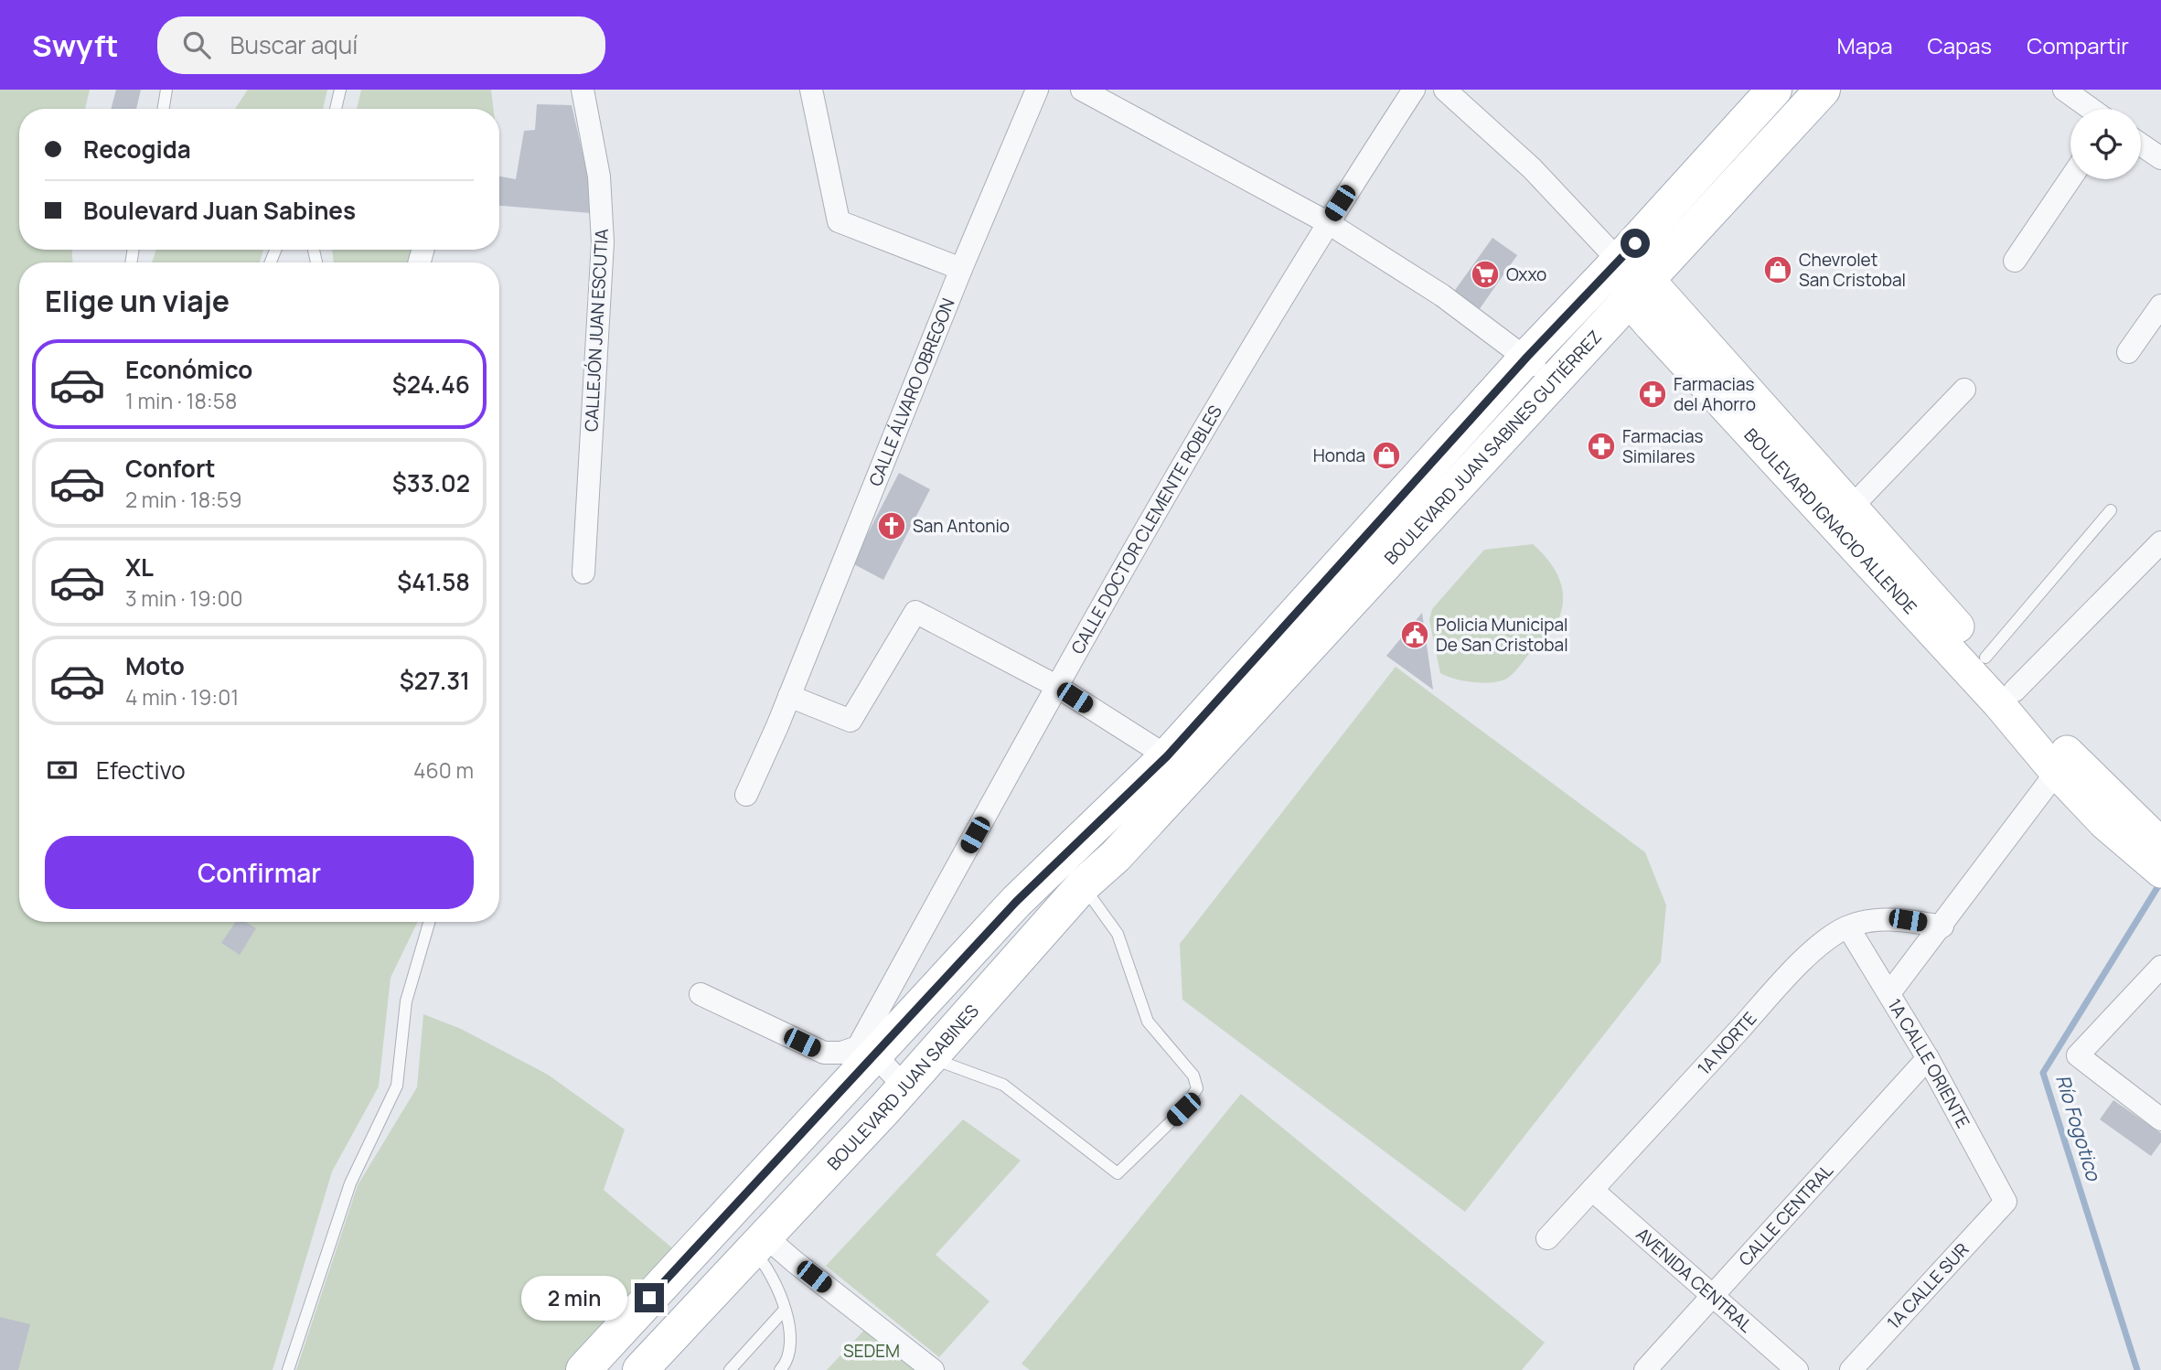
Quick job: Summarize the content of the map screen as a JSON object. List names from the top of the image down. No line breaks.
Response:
{"streets":{"main road":["BOULEVARD JUAN SABINES GUTIÉRREZ","BOULEVARD IGNACIO ALLENDE","BOULEVARD JUAN SABINES"],"street":["CALLEJÓN JUAN ESCUTIA","CALLE ÁLVARO OBREGON","CALLE DOCTOR CLEMENTE ROBLES","1A NORTE","1A CALLE ORIENTE","CALLE CENTRAL","AVENIDA CENTRAL","1A CALLE SUR"]},"crossings":[["BOULEVARD JUAN SABINES GUTIÉRREZ","BOULEVARD IGNACIO ALLENDE"],["BOULEVARD JUAN SABINES GUTIÉRREZ","BOULEVARD JUAN SABINES"],["1A NORTE","1A CALLE ORIENTE"],["1A NORTE","AVENIDA CENTRAL"],["1A CALLE ORIENTE","CALLE CENTRAL"],["1A CALLE ORIENTE","1A CALLE SUR"],["CALLE CENTRAL","AVENIDA CENTRAL"]],"water":["Río Fogotico"],"parks":["SEDEM"],"places":{"shop":["Chevrolet San Cristobal","Honda"],"supermarket":["Oxxo"],"pharmacy":["Farmacias del Ahorro","Farmacias Similares"],"church":["San Antonio"],"public building":["Policia Municipal De San Cristobal"]},"page":{"header":"Swyft","search":"Buscar aquí","nav":["Mapa","Capas","Compartir"],"banner":["Recogida","Boulevard Juan Sabines"],"heading":"Elige un viaje","list":[{"name":"Económico","note":"1 min · 18:58","value":"$24.46"},{"name":"Confort","note":"2 min · 18:59","value":"$33.02"},{"name":"XL","note":"3 min · 19:00","value":"$41.58"},{"name":"Moto","note":"4 min · 19:01","value":"$27.31"}],"pay":["Efectivo","460 m"],"buttons":"Confirmar","bubble":"2 min"}}
